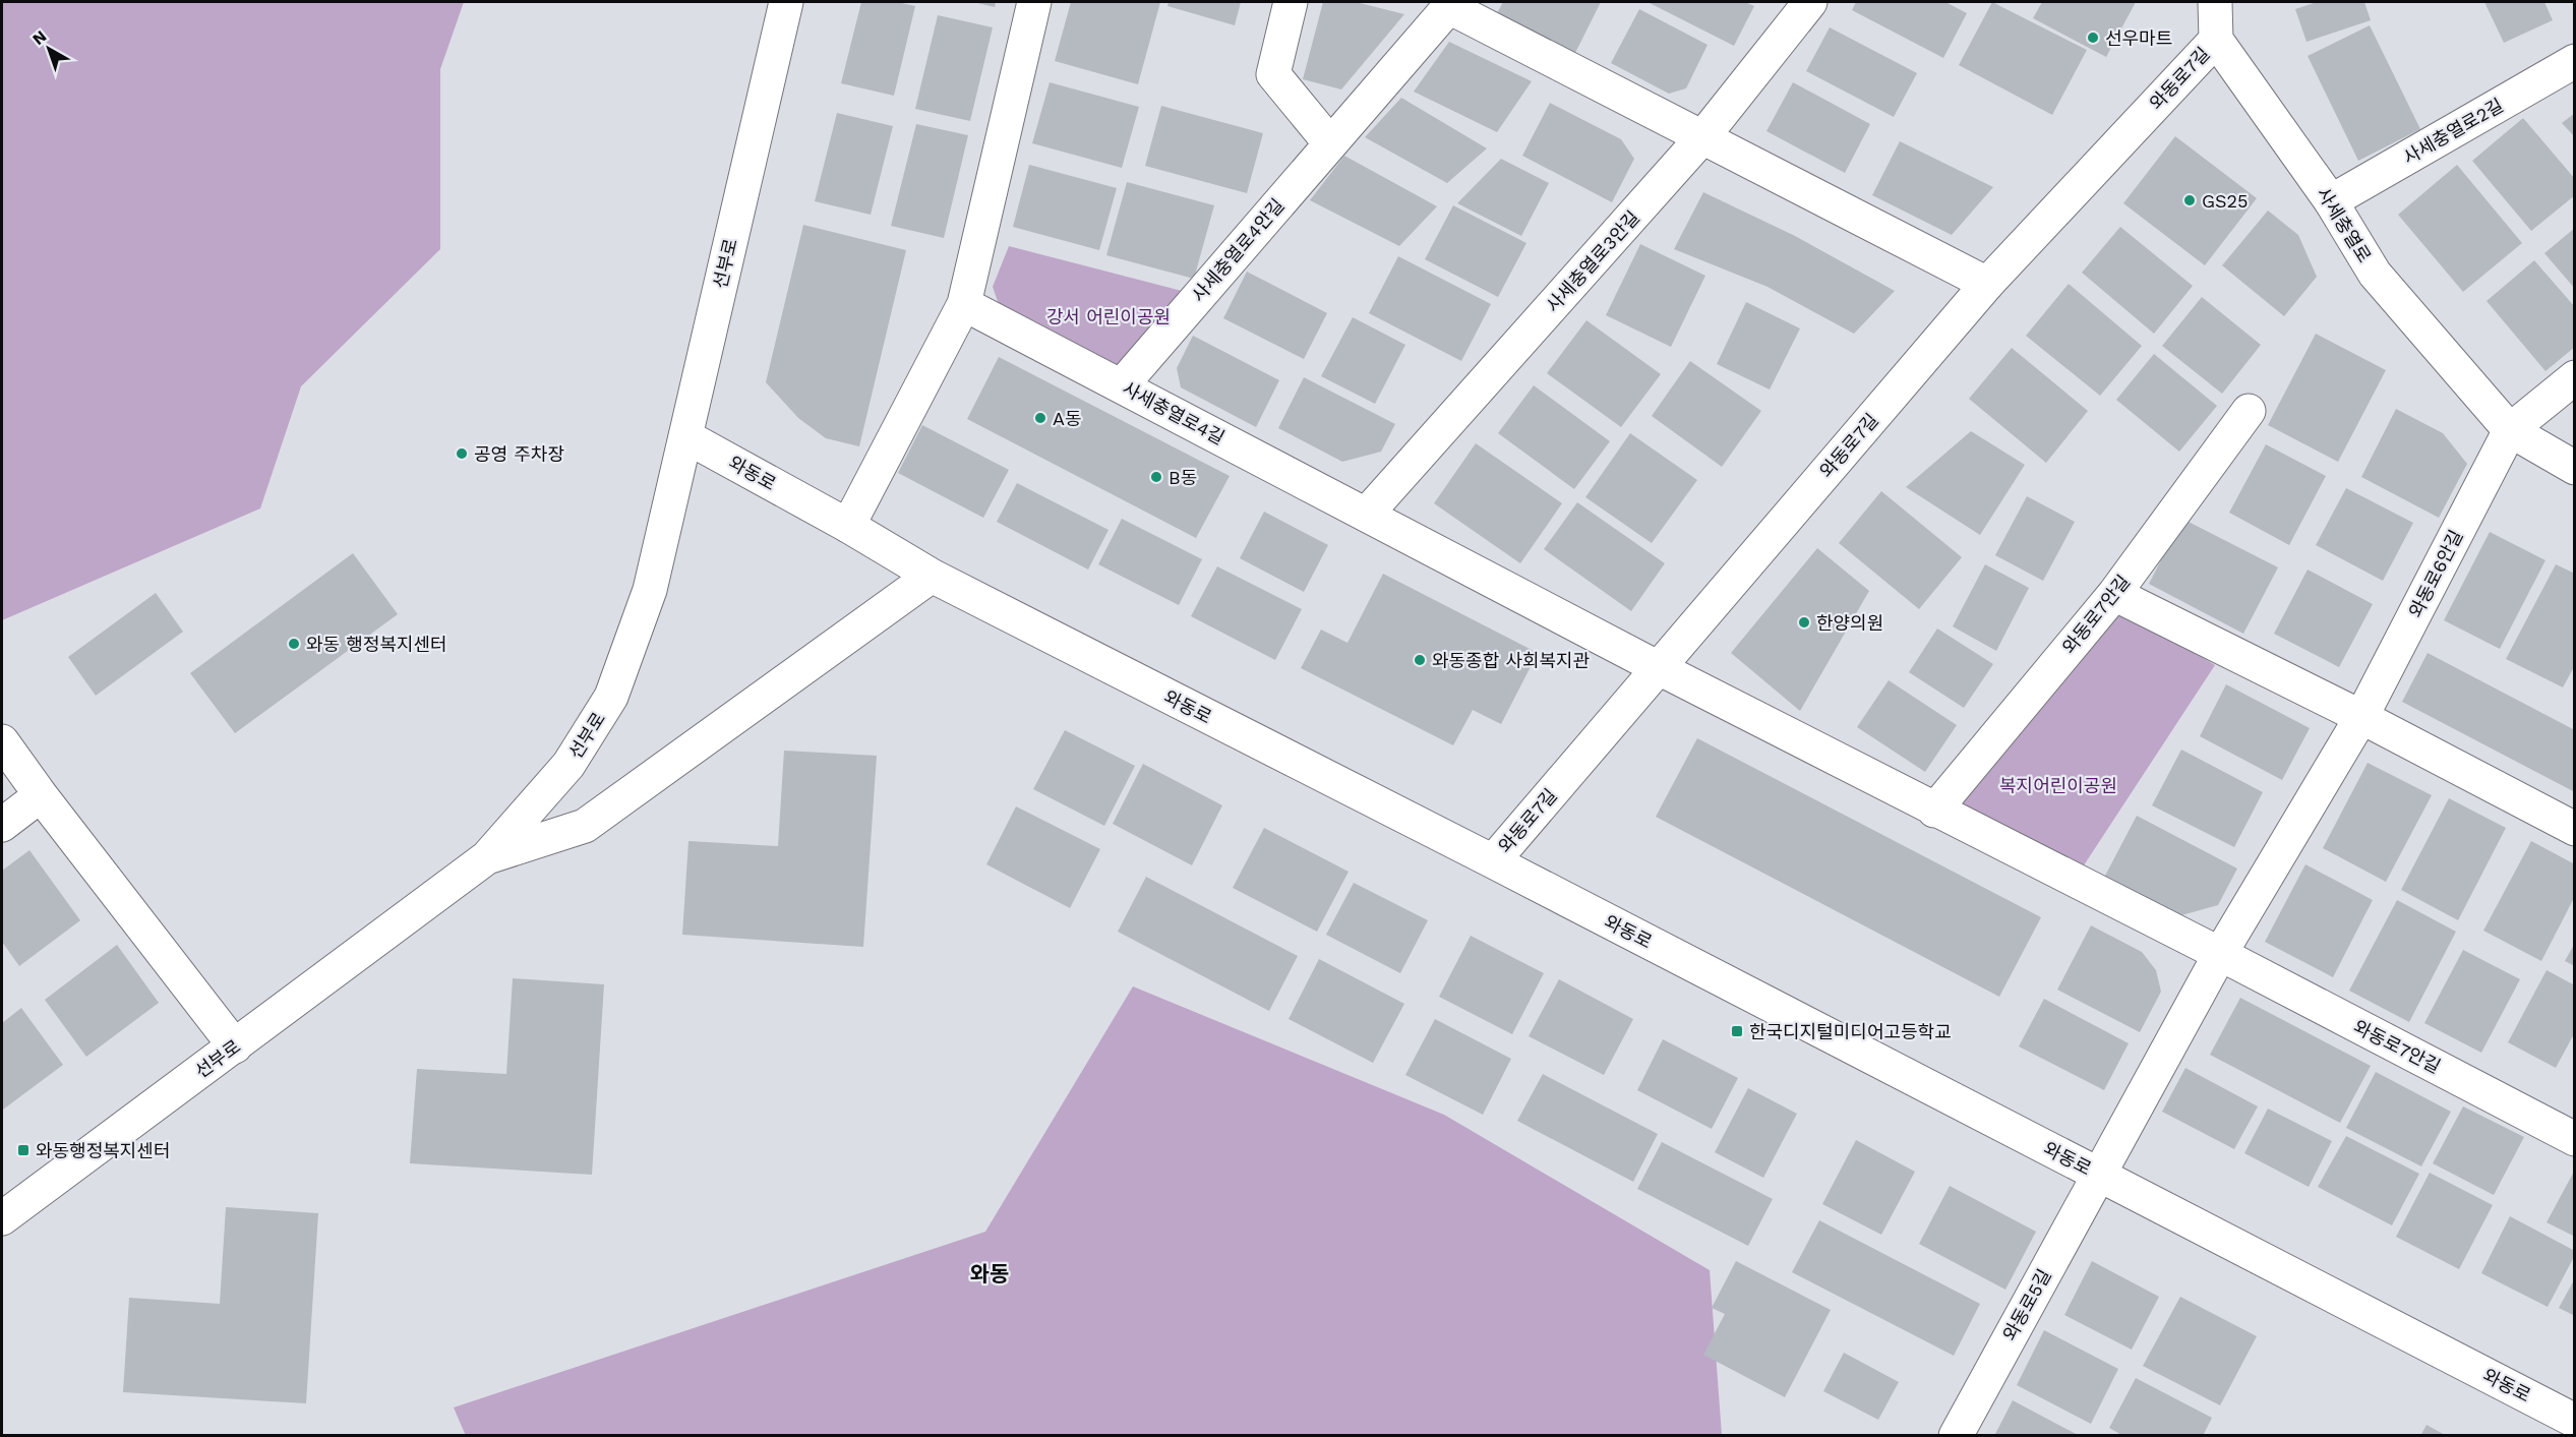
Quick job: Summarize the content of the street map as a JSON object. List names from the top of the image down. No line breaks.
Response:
{"streets":{"street":["와동로7길","사세충열로2길","사세충열로","사세충열로4안길","사세충열로3안길","선부로","사세충열로4길","와동로","와동로6안길","와동로7안길","와동로5길"]},"crossings":[["와동로7길","사세충열로"],["와동로7길","사세충열로4길"],["와동로7길","와동로"],["와동로7길","와동로7안길"],["사세충열로2길","사세충열로"],["사세충열로","와동로6안길"],["사세충열로4안길","사세충열로4길"],["사세충열로3안길","사세충열로4길"],["선부로","와동로"],["사세충열로4길","와동로7안길"],["와동로","와동로5길"],["와동로7안길","와동로5길"]],"districts":["와동"],"parks":["강서 어린이공원","복지어린이공원"],"places":{"other":["선우마트","GS25","A동","공영 주차장","B동","한양의원","와동 행정복지센터","와동종합 사회복지관"],"transit":["한국디지털미디어고등학교","와동행정복지센터"]},"north":"top left"}
